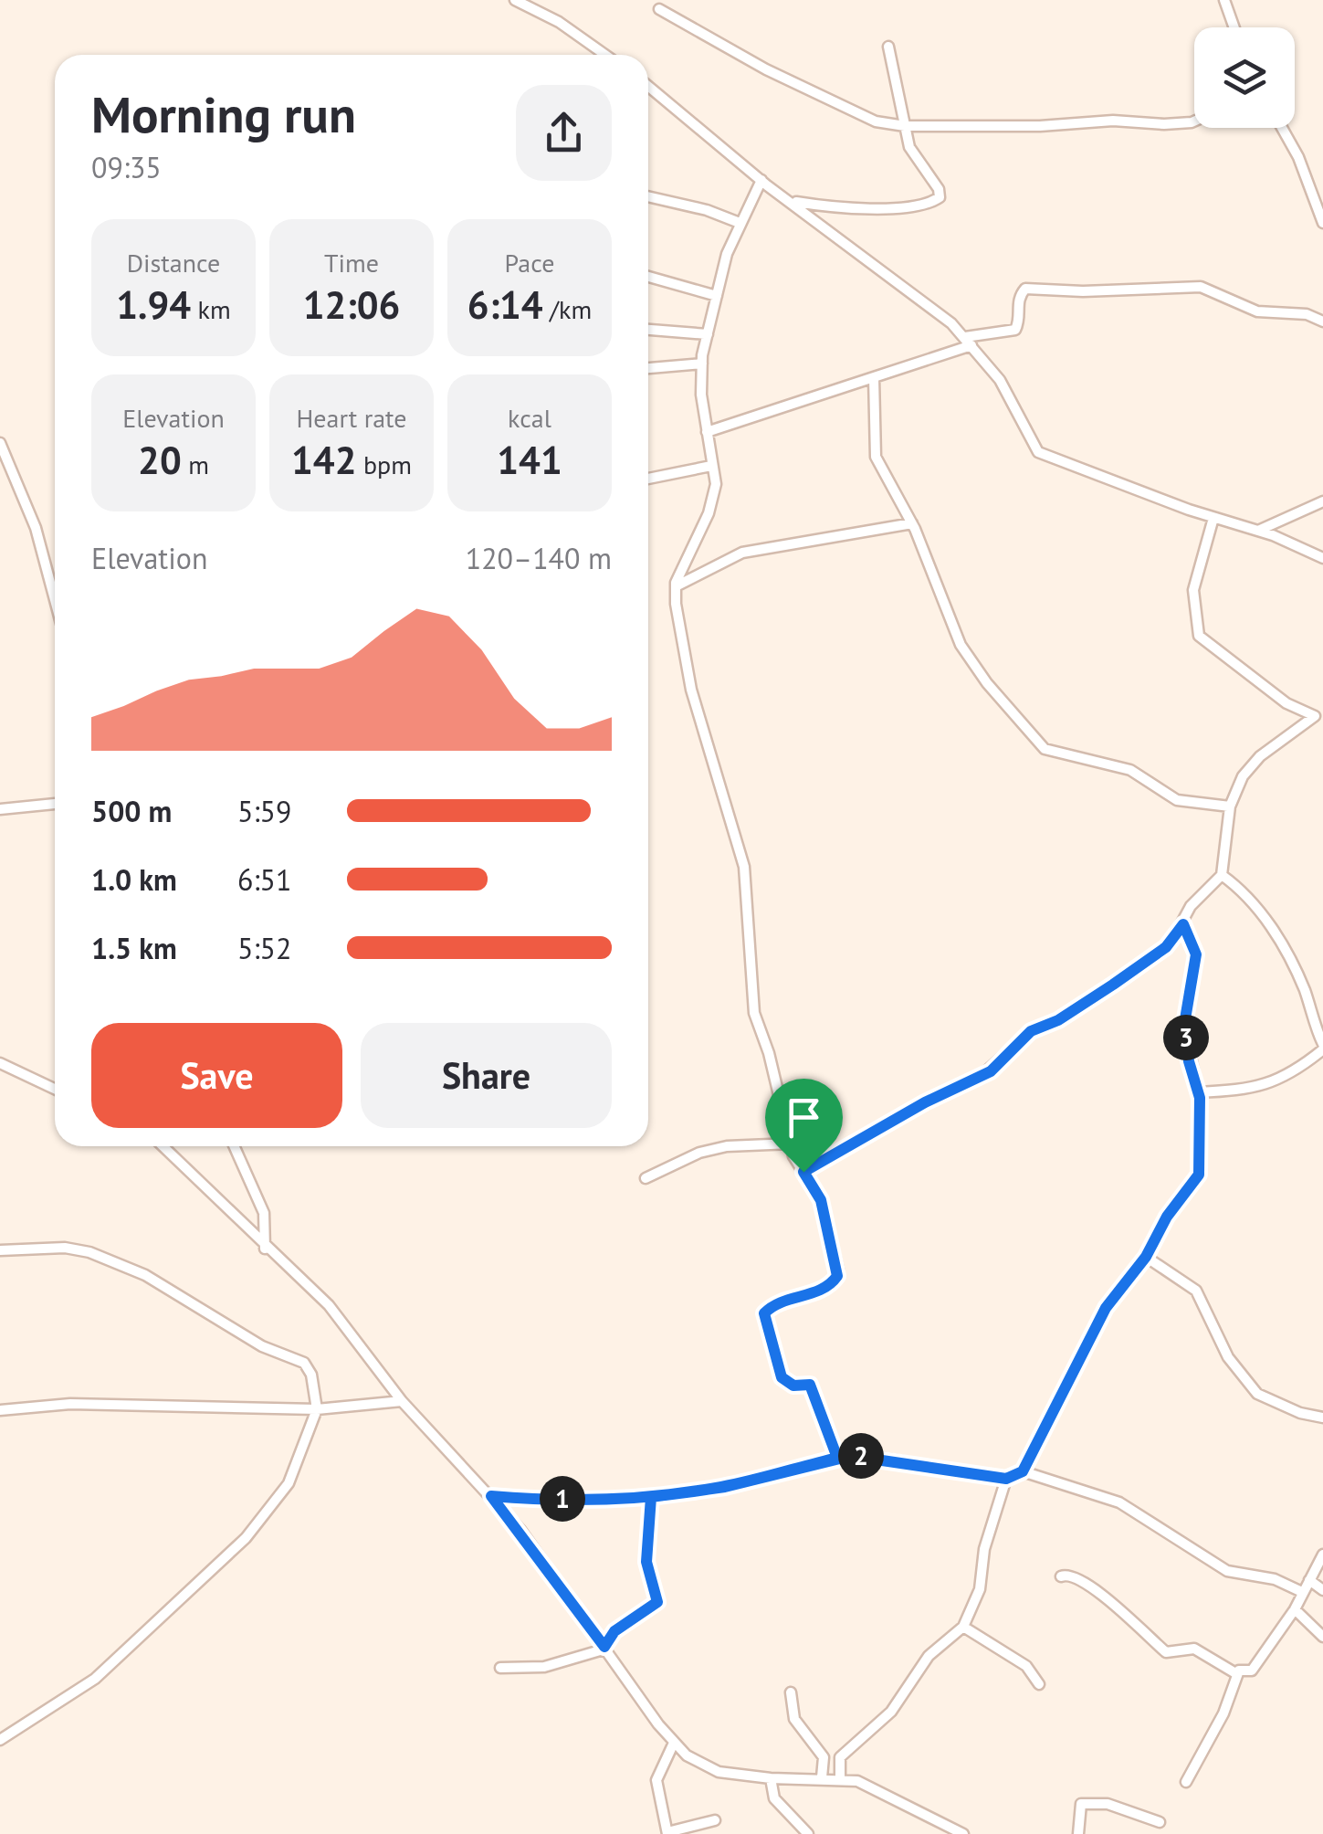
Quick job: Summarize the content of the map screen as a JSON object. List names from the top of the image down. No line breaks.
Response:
{"page":{"heading":["Morning run","09:35"],"stats":[["Distance","1.94 km"],["Time","12:06"],["Pace","6:14 /km"],["Elevation","20 m"],["Heart rate","142 bpm"],["kcal","141"]],"chart":["Elevation","120–140 m"],"list":[{"name":"500 m","note":"5:59"},{"name":"1.0 km","note":"6:51"},{"name":"1.5 km","note":"5:52"}],"buttons":["Save","Share"],"pins":["3","2","1"]}}
